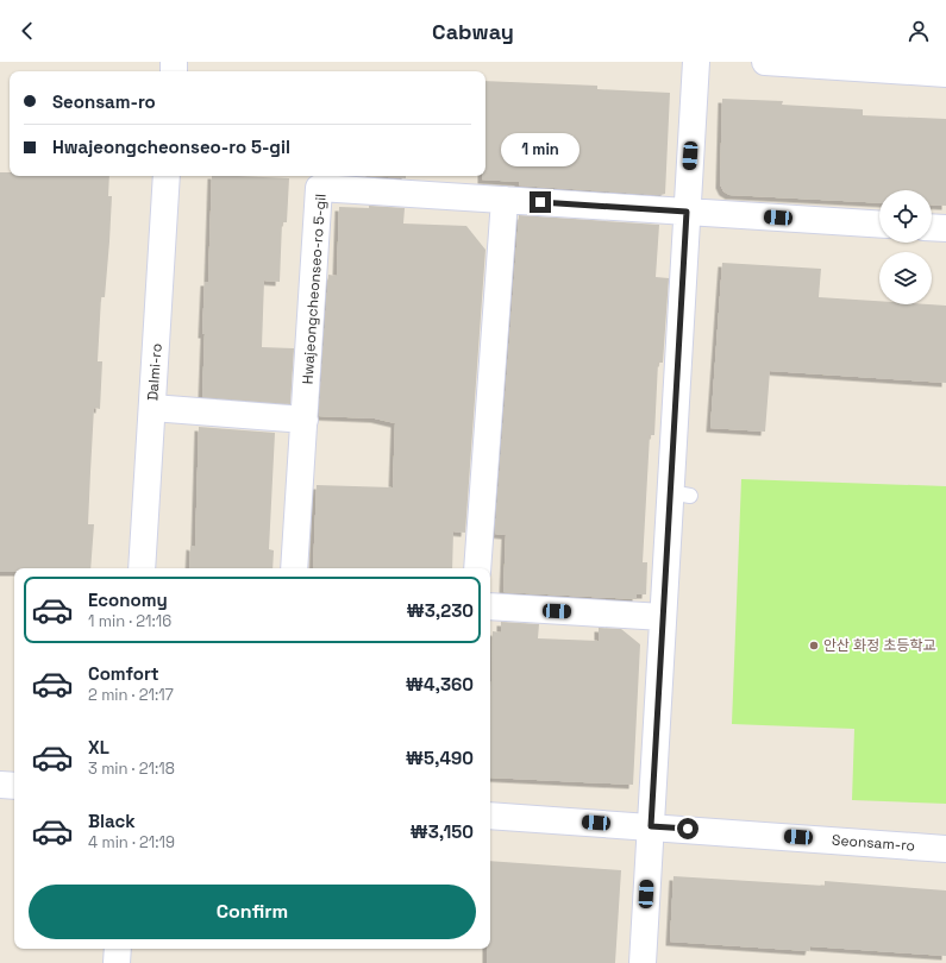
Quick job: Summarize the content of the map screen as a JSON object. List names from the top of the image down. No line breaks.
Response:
{"streets":{"street":["Hwajeongcheonseo-ro 5-gil","Dalmi-ro","Seonsam-ro"]},"places":["안산 화정 초등학교"],"page":{"header":"Cabway","banner":["Seonsam-ro","Hwajeongcheonseo-ro 5-gil"],"bubble":"1 min","list":[{"name":"Economy","note":"1 min · 21:16","value":"₩3,230"},{"name":"Comfort","note":"2 min · 21:17","value":"₩4,360"},{"name":"XL","note":"3 min · 21:18","value":"₩5,490"},{"name":"Black","note":"4 min · 21:19","value":"₩3,150"}],"buttons":"Confirm"}}
